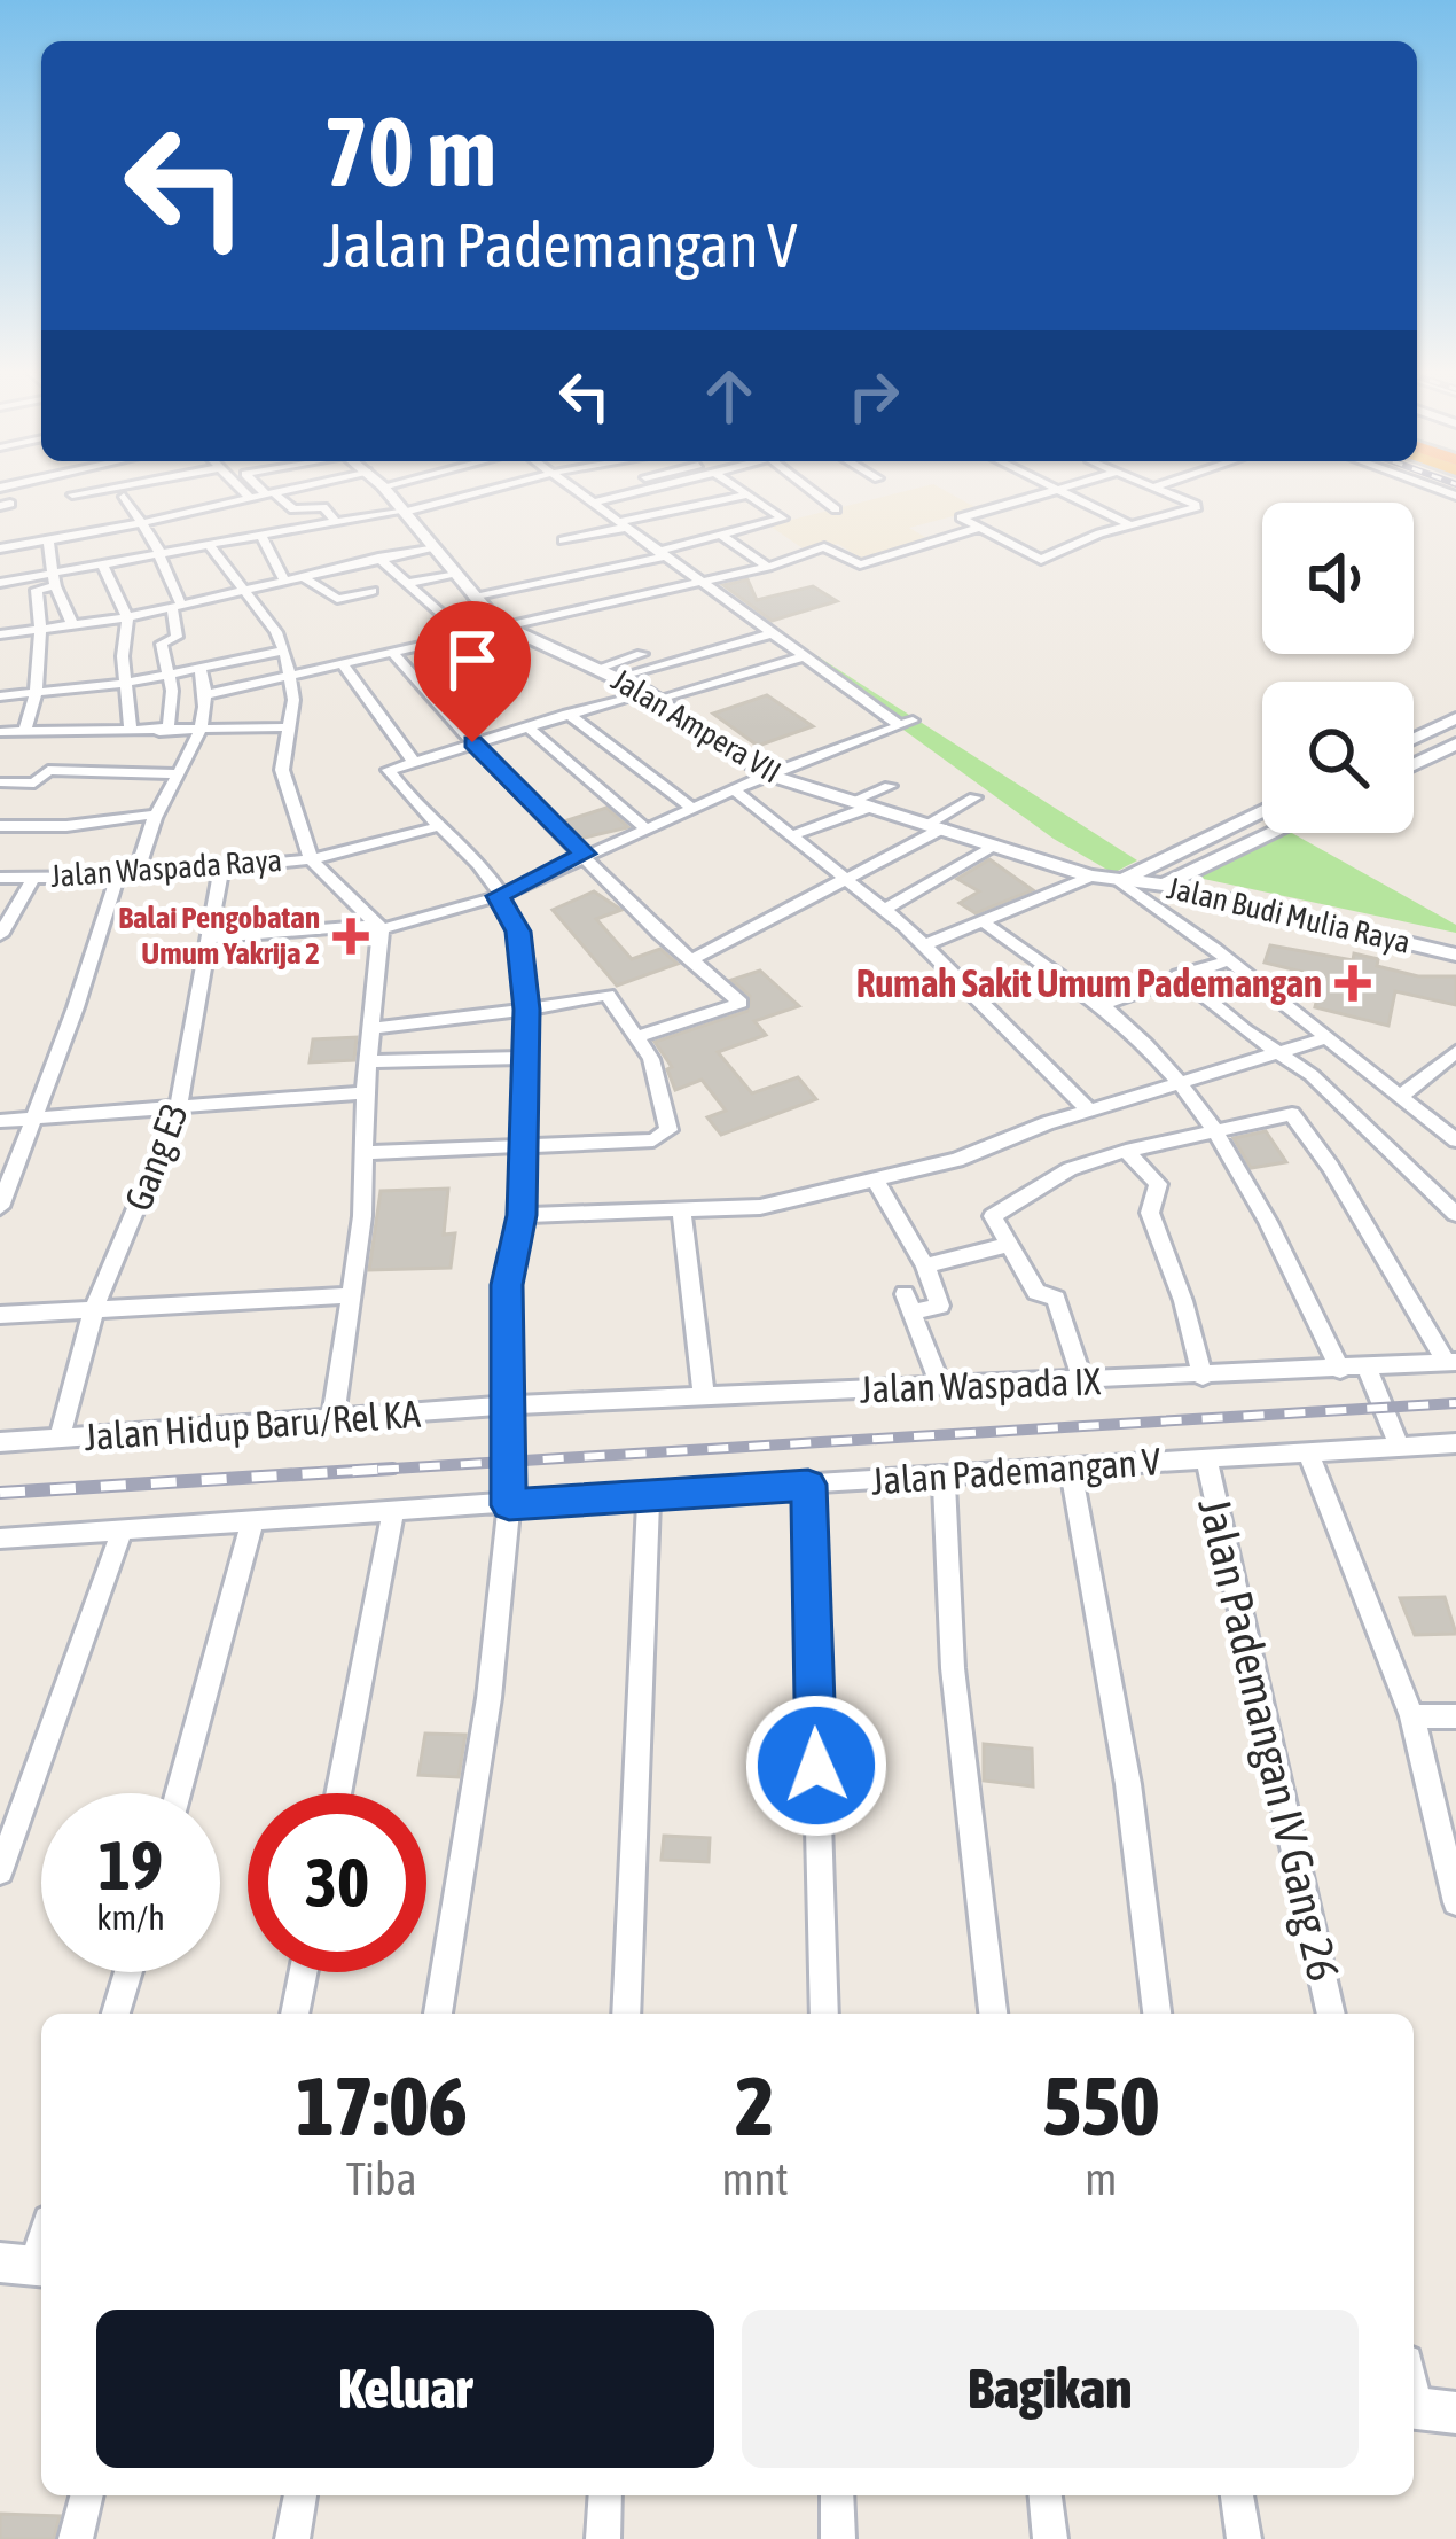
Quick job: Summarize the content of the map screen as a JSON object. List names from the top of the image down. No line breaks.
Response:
{"streets":{"street":["Jalan Ampera VII","Jalan Waspada Raya","Jalan Budi Mulia Raya","Gang E3","Jalan Waspada IX","Jalan Hidup Baru/Rel KA","Jalan Pademangan V","Jalan Pademangan IV Gang 26"]},"crossings":[["Jalan Ampera VII","Jalan Budi Mulia Raya"],["Jalan Waspada Raya","Gang E3"],["Gang E3","Jalan Hidup Baru/Rel KA"],["Jalan Waspada IX","Jalan Hidup Baru/Rel KA"],["Jalan Pademangan V","Jalan Pademangan IV Gang 26"]],"places":{"health":["Balai Pengobatan Umum Yakrija 2","Rumah Sakit Umum Pademangan"]},"page":{"turn":["70 m","Jalan Pademangan V"],"speed":"19 km/h","limit":"30","eta":["17:06","Tiba","2","mnt","550","m"],"buttons":["Keluar","Bagikan"]}}
